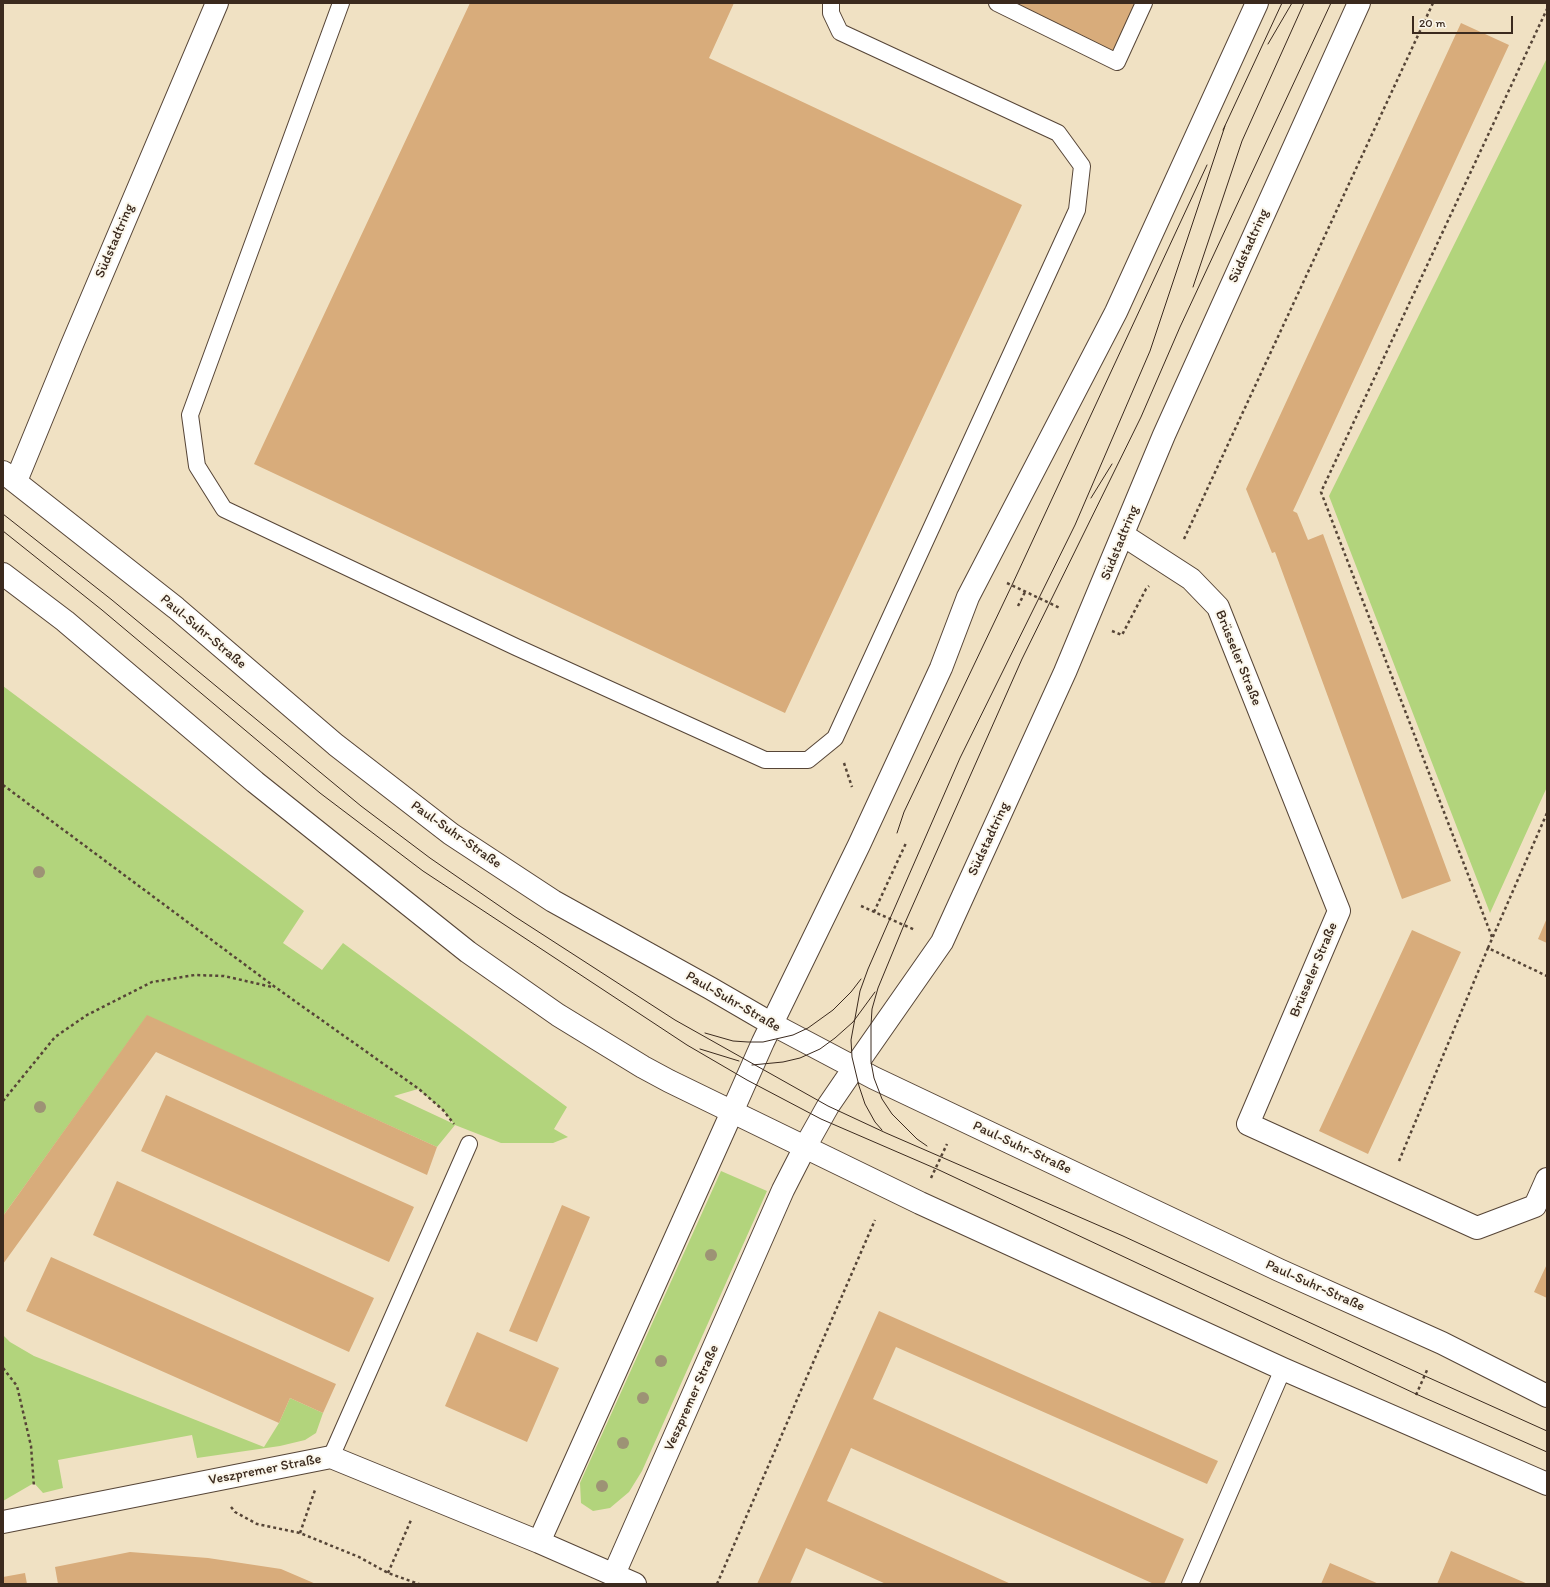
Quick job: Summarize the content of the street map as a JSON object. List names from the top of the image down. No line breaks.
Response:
{"streets":{"street":["Südstadtring","Paul-Suhr-Straße","Brüsseler Straße","Veszpremer Straße"]},"crossings":[["Südstadtring","Paul-Suhr-Straße"],["Südstadtring","Brüsseler Straße"],["Südstadtring","Veszpremer Straße"],["Paul-Suhr-Straße","Veszpremer Straße"]],"scale_bar":"20 m"}
